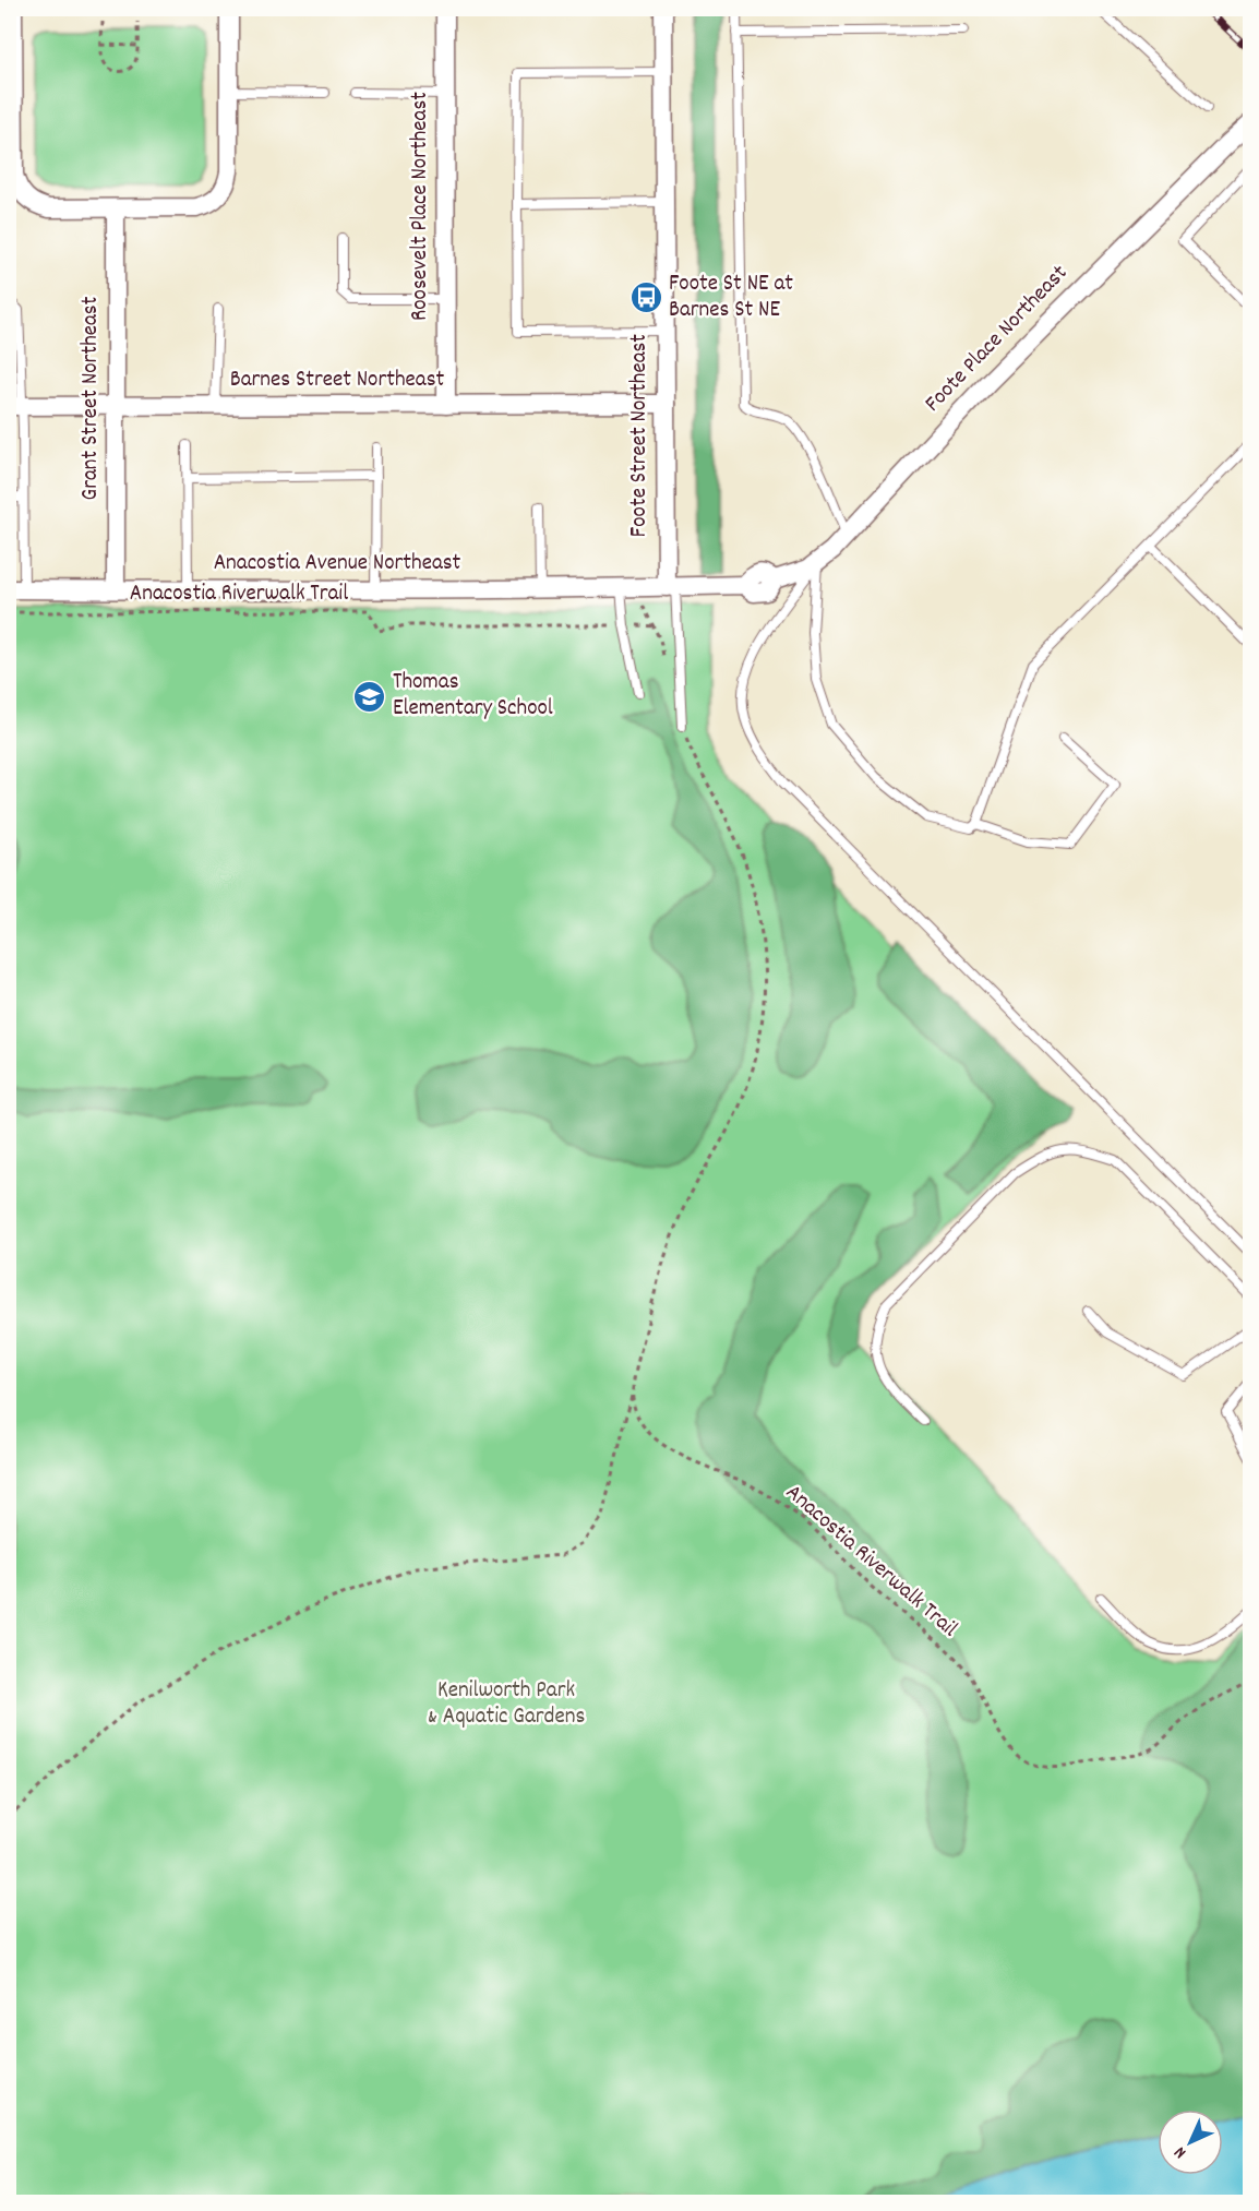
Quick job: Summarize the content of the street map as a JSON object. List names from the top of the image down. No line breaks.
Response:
{"streets":{"street":["Roosevelt Place Northeast","Foote Place Northeast","Barnes Street Northeast","Grant Street Northeast","Foote Street Northeast","Anacostia Avenue Northeast"],"path":["Anacostia Riverwalk Trail"]},"crossings":[["Roosevelt Place Northeast","Barnes Street Northeast"],["Foote Place Northeast","Foote Street Northeast"],["Foote Place Northeast","Anacostia Avenue Northeast"],["Barnes Street Northeast","Grant Street Northeast"],["Barnes Street Northeast","Foote Street Northeast"],["Grant Street Northeast","Anacostia Avenue Northeast"],["Foote Street Northeast","Anacostia Avenue Northeast"]],"parks":["Kenilworth Park & Aquatic Gardens"],"places":{"bus stop":["Foote St NE at Barnes St NE"],"school or university":["Thomas Elementary School"]},"north":"bottom left"}
